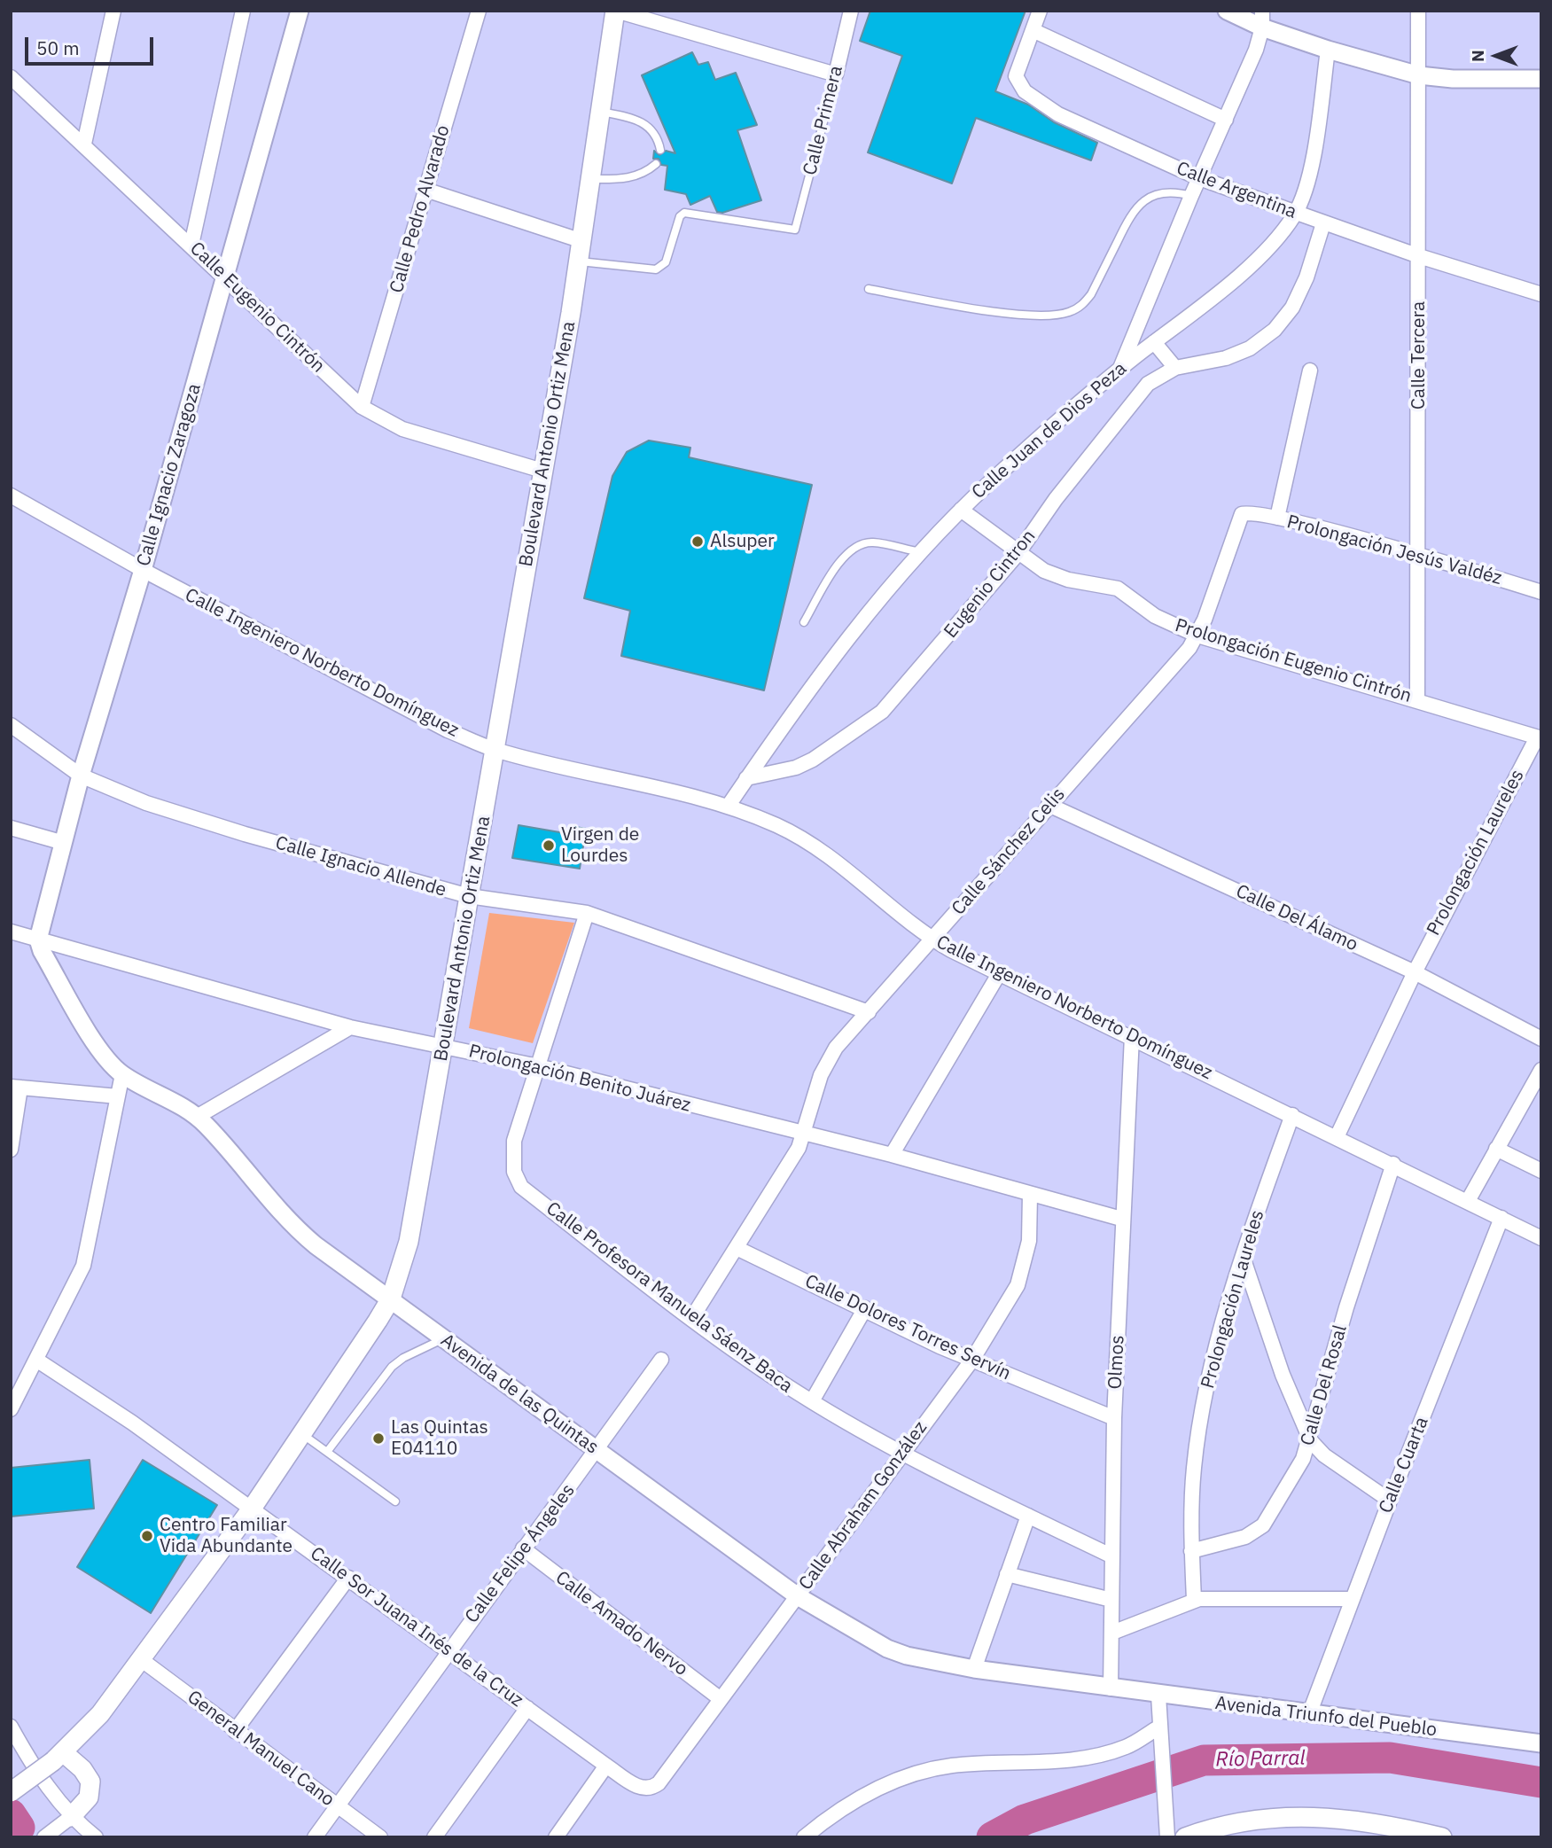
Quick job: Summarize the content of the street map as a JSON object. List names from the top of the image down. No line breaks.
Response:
{"streets":{"main road":["Boulevard Antonio Ortiz Mena"],"street":["Calle Primera","Calle Argentina","Calle Pedro Alvarado","Calle Eugenio Cintrón","Calle Tercera","Calle Juan de Dios Peza","Calle Ignacio Zaragoza","Prolongación Jesús Valdéz","Eugenio Cintron","Prolongación Eugenio Cintrón","Calle Ingeniero Norberto Domínguez","Calle Sánchez Celis","Prolongación Laureles","Calle Ignacio Allende","Calle Del Álamo","Prolongación Benito Juárez","Calle Profesora Manuela Sáenz Baca","Calle Dolores Torres Servín","Olmos","Calle Del Rosal","Avenida de las Quintas","Calle Cuarta","Calle Abraham González","Calle Felipe Ángeles","Calle Amado Nervo","Calle Sor Juana Inés de la Cruz","Avenida Triunfo del Pueblo","General Manuel Cano"]},"crossings":[["Calle Primera","Boulevard Antonio Ortiz Mena"],["Calle Argentina","Calle Tercera"],["Calle Argentina","Calle Juan de Dios Peza"],["Calle Pedro Alvarado","Calle Eugenio Cintrón"],["Calle Eugenio Cintrón","Boulevard Antonio Ortiz Mena"],["Calle Eugenio Cintrón","Calle Ignacio Zaragoza"],["Calle Tercera","Prolongación Jesús Valdéz"],["Calle Tercera","Prolongación Eugenio Cintrón"],["Calle Juan de Dios Peza","Eugenio Cintron"],["Calle Juan de Dios Peza","Prolongación Eugenio Cintrón"],["Calle Juan de Dios Peza","Calle Ingeniero Norberto Domínguez"],["Boulevard Antonio Ortiz Mena","Calle Ingeniero Norberto Domínguez"],["Boulevard Antonio Ortiz Mena","Calle Ignacio Allende"],["Boulevard Antonio Ortiz Mena","Prolongación Benito Juárez"],["Boulevard Antonio Ortiz Mena","Avenida de las Quintas"],["Boulevard Antonio Ortiz Mena","Calle Sor Juana Inés de la Cruz"],["Boulevard Antonio Ortiz Mena","General Manuel Cano"],["Calle Ignacio Zaragoza","Calle Ingeniero Norberto Domínguez"],["Calle Ignacio Zaragoza","Calle Ignacio Allende"],["Calle Ignacio Zaragoza","Prolongación Benito Juárez"],["Calle Ignacio Zaragoza","Avenida de las Quintas"],["Prolongación Jesús Valdéz","Calle Sánchez Celis"],["Eugenio Cintron","Prolongación Eugenio Cintrón"],["Prolongación Eugenio Cintrón","Calle Sánchez Celis"],["Prolongación Eugenio Cintrón","Prolongación Laureles"],["Calle Ingeniero Norberto Domínguez","Calle Sánchez Celis"],["Calle Ingeniero Norberto Domínguez","Prolongación Laureles"],["Calle Ingeniero Norberto Domínguez","Olmos"],["Calle Ingeniero Norberto Domínguez","Calle Del Rosal"],["Calle Ingeniero Norberto Domínguez","Calle Cuarta"],["Calle Sánchez Celis","Calle Ignacio Allende"],["Calle Sánchez Celis","Calle Del Álamo"],["Calle Sánchez Celis","Prolongación Benito Juárez"],["Calle Sánchez Celis","Calle Profesora Manuela Sáenz Baca"],["Calle Sánchez Celis","Calle Dolores Torres Servín"],["Prolongación Laureles","Calle Del Álamo"],["Prolongación Laureles","Calle Del Rosal"],["Prolongación Benito Juárez","Calle Profesora Manuela Sáenz Baca"],["Prolongación Benito Juárez","Olmos"],["Prolongación Benito Juárez","Avenida de las Quintas"],["Prolongación Benito Juárez","Calle Abraham González"],["Calle Profesora Manuela Sáenz Baca","Olmos"],["Calle Profesora Manuela Sáenz Baca","Calle Abraham González"],["Calle Dolores Torres Servín","Olmos"],["Calle Dolores Torres Servín","Calle Abraham González"],["Olmos","Avenida de las Quintas"],["Olmos","Avenida Triunfo del Pueblo"],["Avenida de las Quintas","Calle Abraham González"],["Avenida de las Quintas","Calle Felipe Ángeles"],["Avenida de las Quintas","Avenida Triunfo del Pueblo"],["Calle Cuarta","Avenida Triunfo del Pueblo"],["Calle Abraham González","Calle Amado Nervo"],["Calle Abraham González","Calle Sor Juana Inés de la Cruz"],["Calle Felipe Ángeles","Calle Amado Nervo"],["Calle Felipe Ángeles","Calle Sor Juana Inés de la Cruz"],["Calle Felipe Ángeles","General Manuel Cano"]],"water":["Río Parral"],"places":["Alsuper","Virgen de Lourdes","Las Quintas E04110","Centro Familiar Vida Abundante"],"scale_bar":"50 m","north":"left"}
